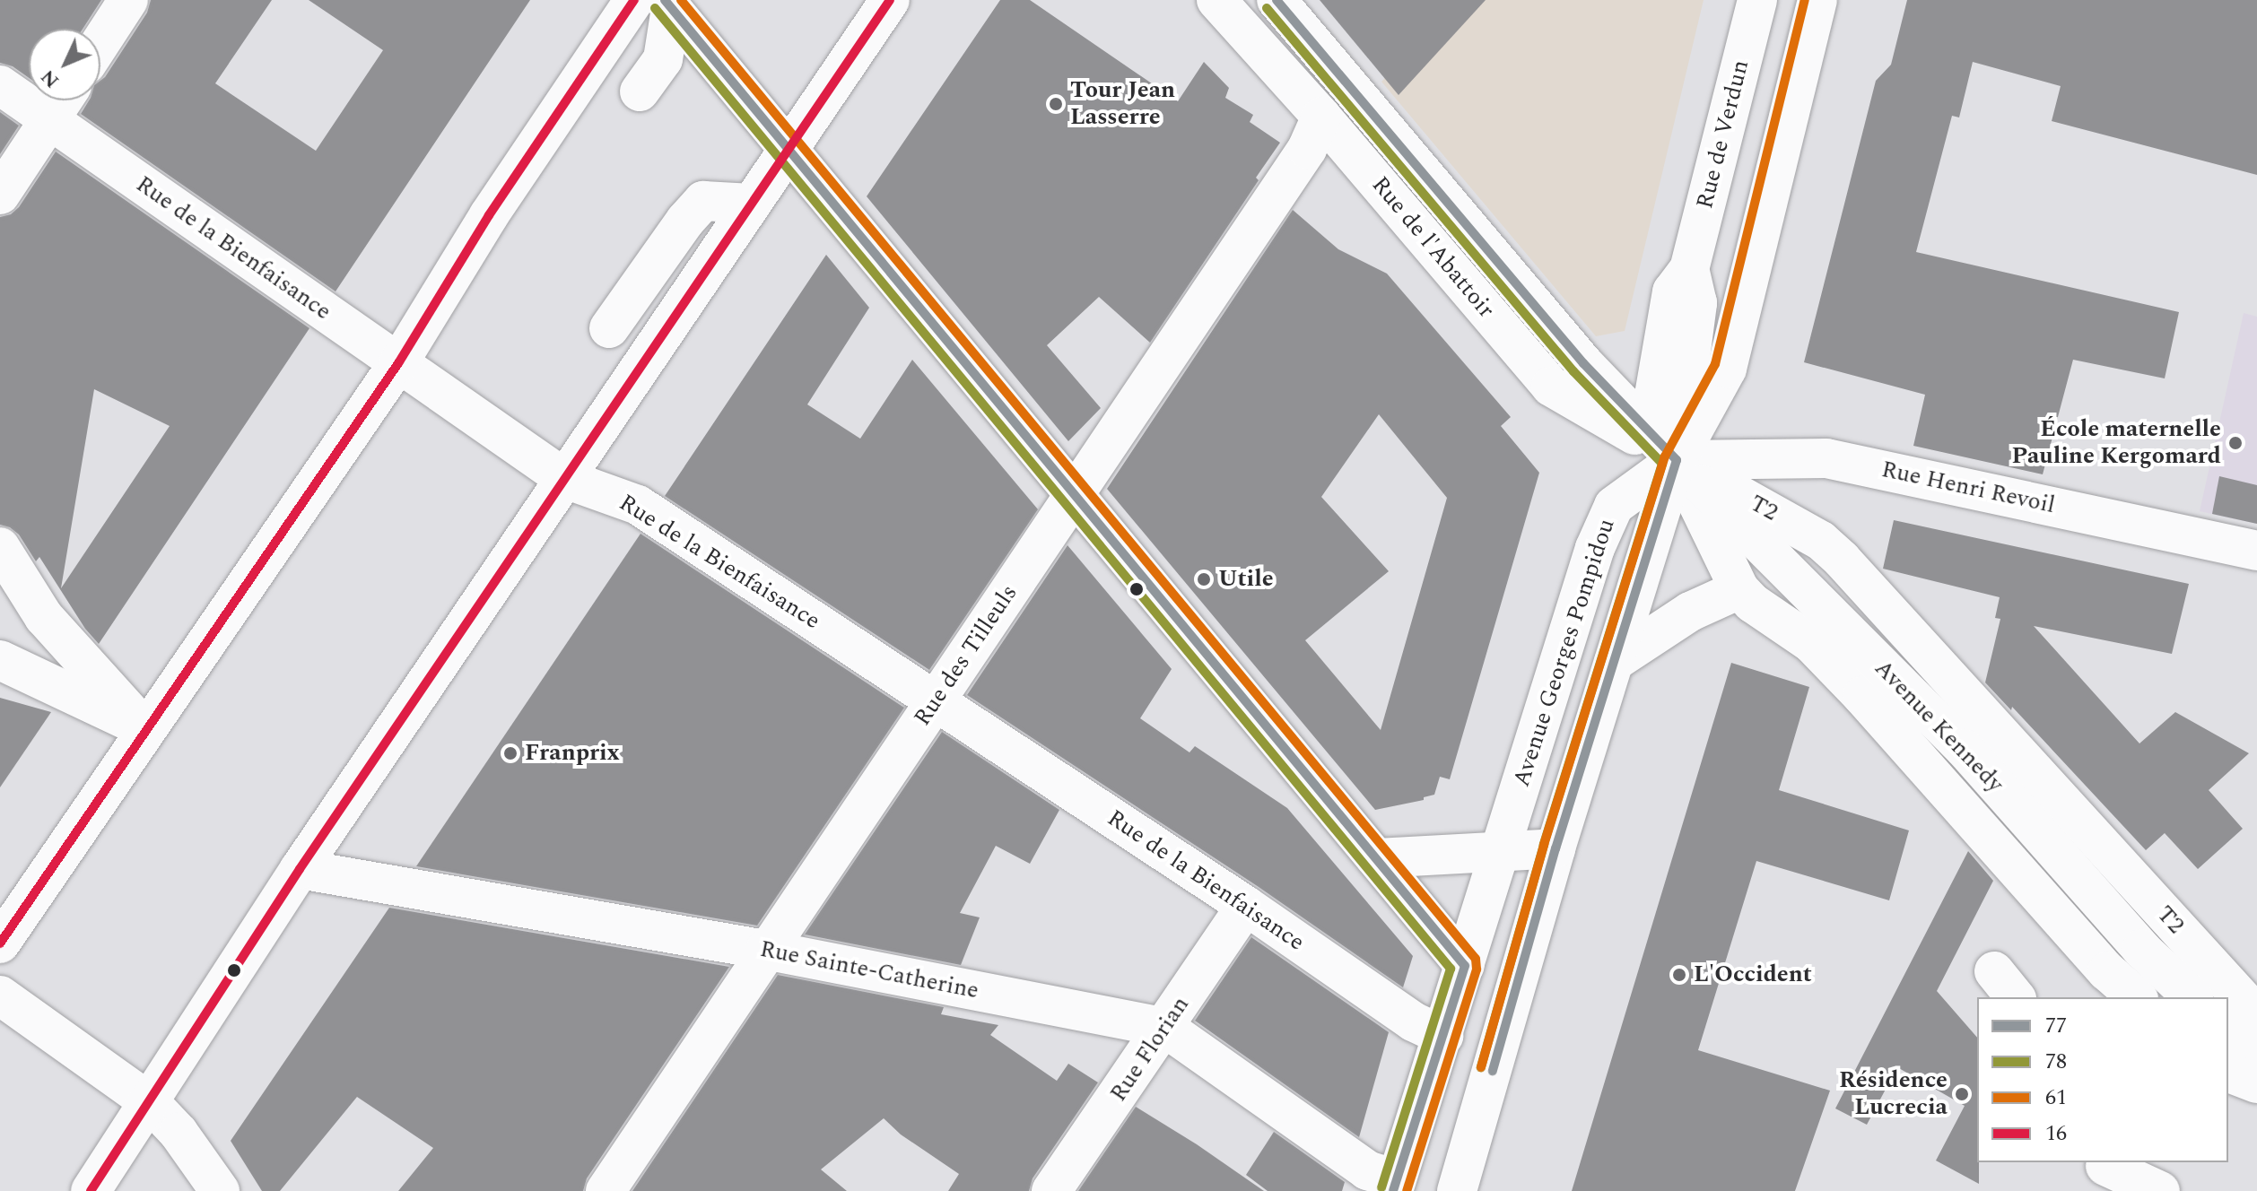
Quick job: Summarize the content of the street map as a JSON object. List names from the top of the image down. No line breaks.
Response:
{"streets":{"street":["Rue de Verdun","Rue de l'Abattoir","Rue de la Bienfaisance","Rue Henri Revoil","T2","Avenue Georges Pompidou","Rue des Tilleuls","Avenue Kennedy","Rue Sainte-Catherine","Rue Florian"]},"crossings":[["Rue de Verdun","Rue de l'Abattoir"],["Rue de Verdun","Rue Henri Revoil"],["Rue de Verdun","T2"],["Rue de Verdun","Avenue Georges Pompidou"],["Rue de Verdun","Avenue Kennedy"],["Rue de l'Abattoir","Rue Henri Revoil"],["Rue de l'Abattoir","T2"],["Rue de l'Abattoir","Avenue Georges Pompidou"],["Rue de l'Abattoir","Rue des Tilleuls"],["Rue de l'Abattoir","Avenue Kennedy"],["Rue de la Bienfaisance","Avenue Georges Pompidou"],["Rue de la Bienfaisance","Rue des Tilleuls"],["Rue de la Bienfaisance","Rue Florian"],["Rue Henri Revoil","T2"],["Rue Henri Revoil","Avenue Georges Pompidou"],["Rue Henri Revoil","Avenue Kennedy"],["T2","Avenue Georges Pompidou"],["T2","Avenue Kennedy"],["Avenue Georges Pompidou","Avenue Kennedy"],["Avenue Georges Pompidou","Rue Sainte-Catherine"],["Rue des Tilleuls","Rue Sainte-Catherine"],["Rue Sainte-Catherine","Rue Florian"]],"places":["Tour Jean Lasserre","École maternelle Pauline Kergomard","Utile","Franprix","L'Occident","Résidence Lucrecia"],"lines":["transit line 77","transit line 61","transit line 16","transit line 78"],"legend":["77","78","61","16"],"north":"bottom left"}
